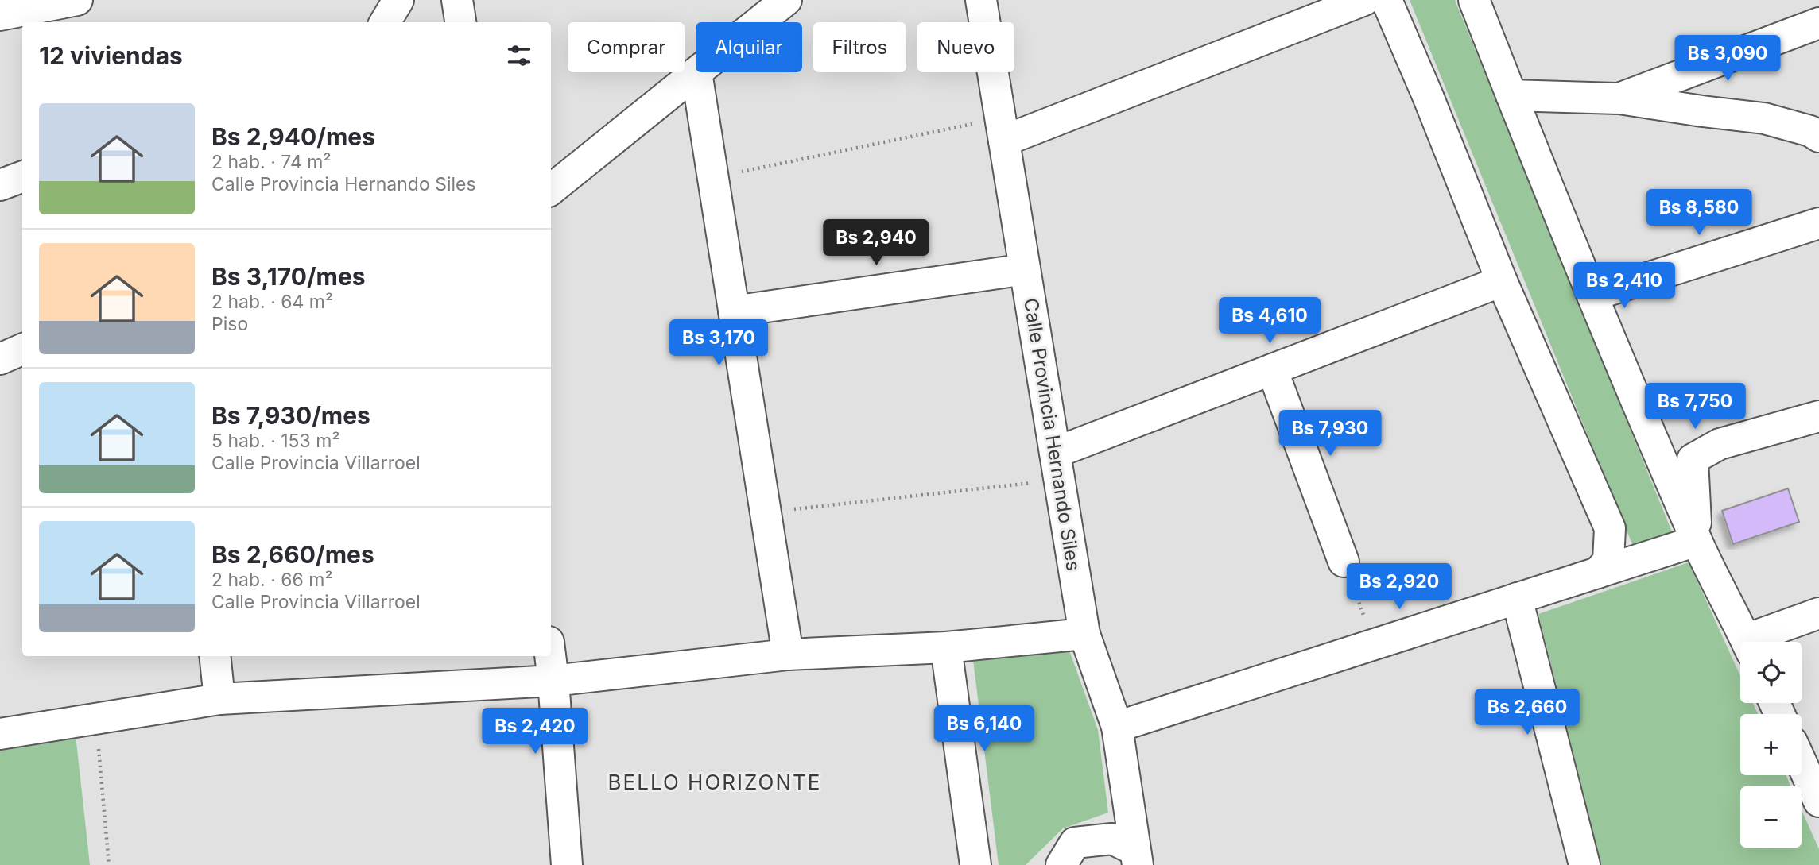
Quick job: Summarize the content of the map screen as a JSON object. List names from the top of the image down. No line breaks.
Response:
{"streets":{"street":["Calle Provincia Hernando Siles"]},"districts":["BELLO HORIZONTE"],"page":{"chip":["Comprar","Alquilar","Filtros","Nuevo"],"heading":"12 viviendas","price":["Bs 3,090","Bs 8,580","Bs 2,940","Bs 2,410","Bs 4,610","Bs 3,170","Bs 7,750","Bs 7,930","Bs 2,920","Bs 2,660","Bs 6,140","Bs 2,420"],"list":[{"name":"Bs 2,940/mes","note":"2 hab. · 74 m² · Calle Provincia Hernando Siles"},{"name":"Bs 3,170/mes","note":"2 hab. · 64 m² · Piso"},{"name":"Bs 7,930/mes","note":"5 hab. · 153 m² · Calle Provincia Villarroel"},{"name":"Bs 2,660/mes","note":"2 hab. · 66 m² · Calle Provincia Villarroel"}],"map_buttons":["+","−"]}}
